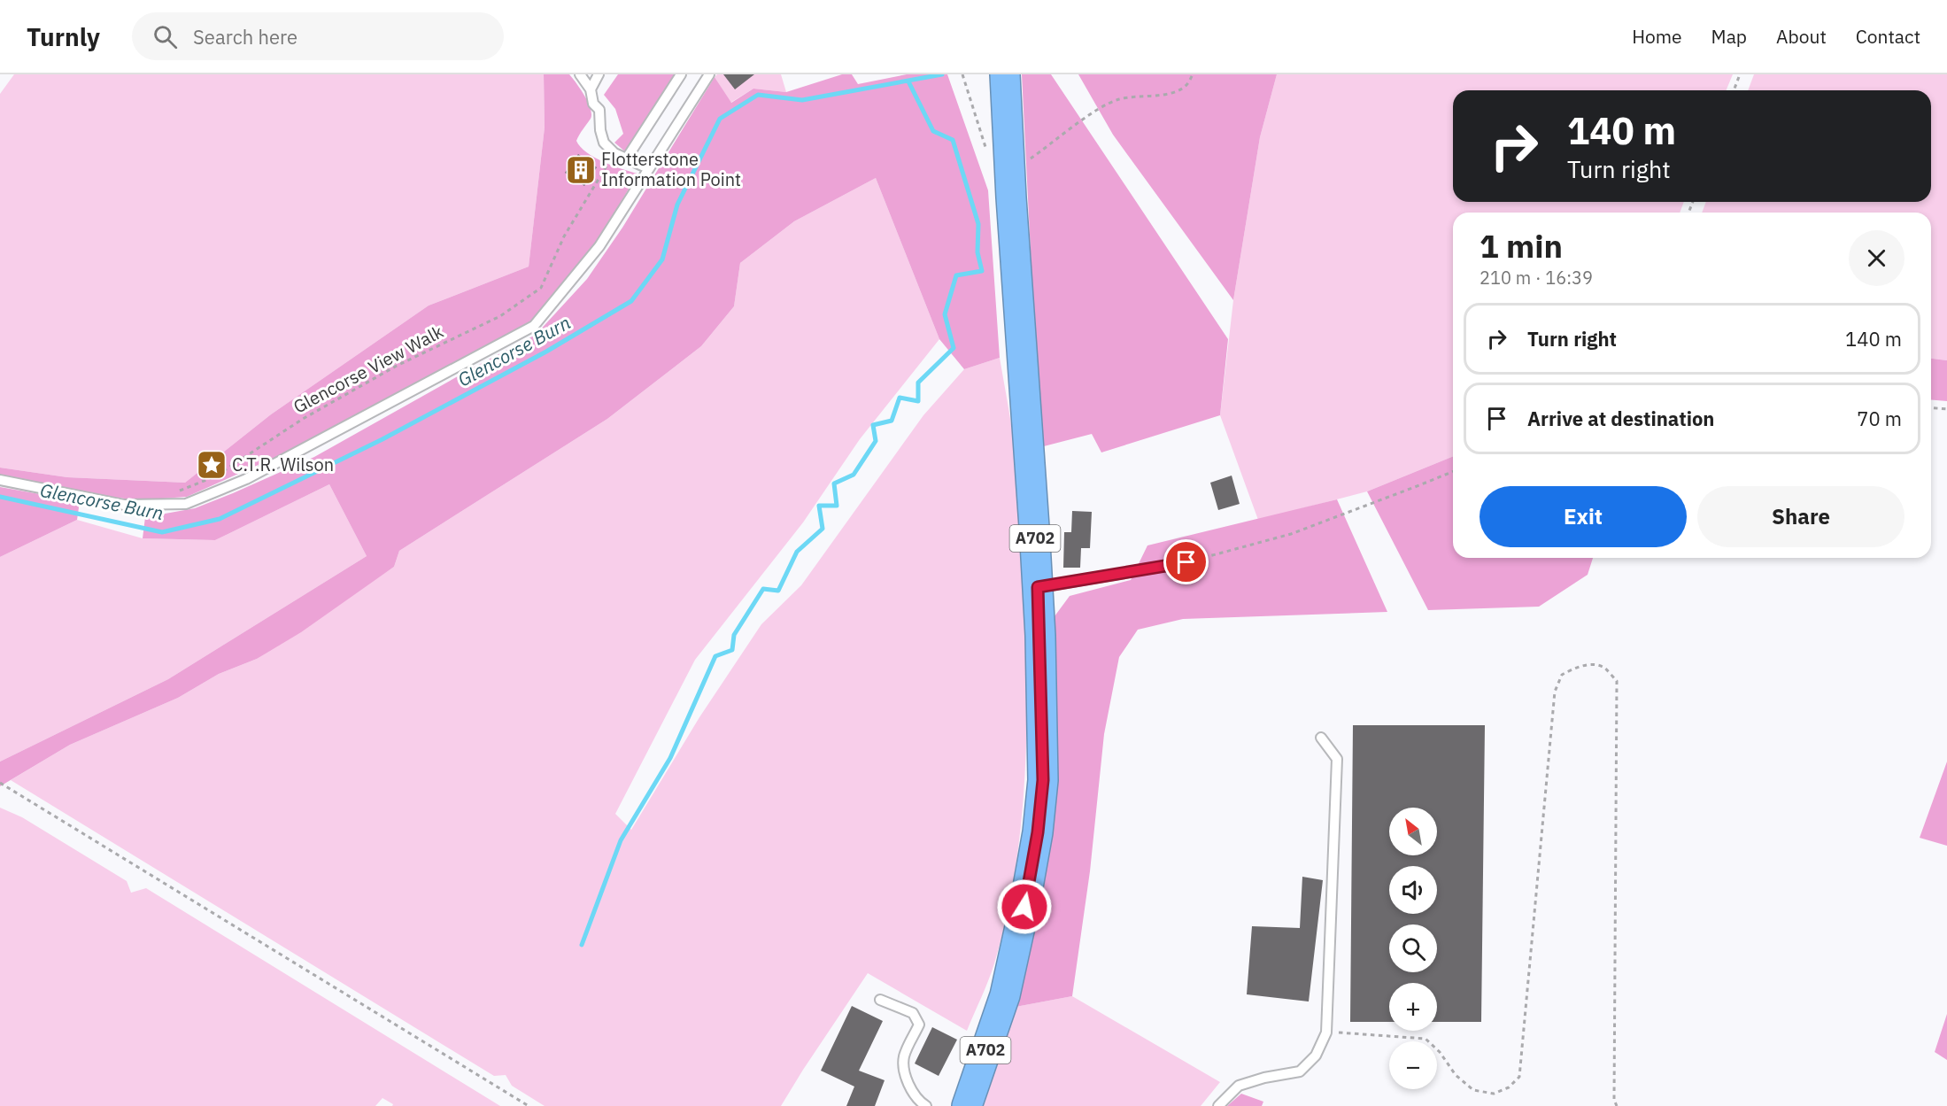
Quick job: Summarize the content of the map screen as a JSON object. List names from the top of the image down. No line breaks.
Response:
{"streets":{"highway":["A702"],"path":["Glencorse View Walk"]},"water":["Glencorse Burn"],"places":{"building":["Flotterstone Information Point"],"place":["C.T.R. Wilson"]},"north":"top left","page":{"header":"Turnly","search":"Search here","nav":["Home","Map","About","Contact"],"turn":["140 m","Turn right"],"heading":["1 min","210 m · 16:39"],"list":[{"name":"Turn right","value":"140 m"},{"name":"Arrive at destination","value":"70 m"}],"buttons":["Exit","Share"],"map_buttons":["+","−"]}}
